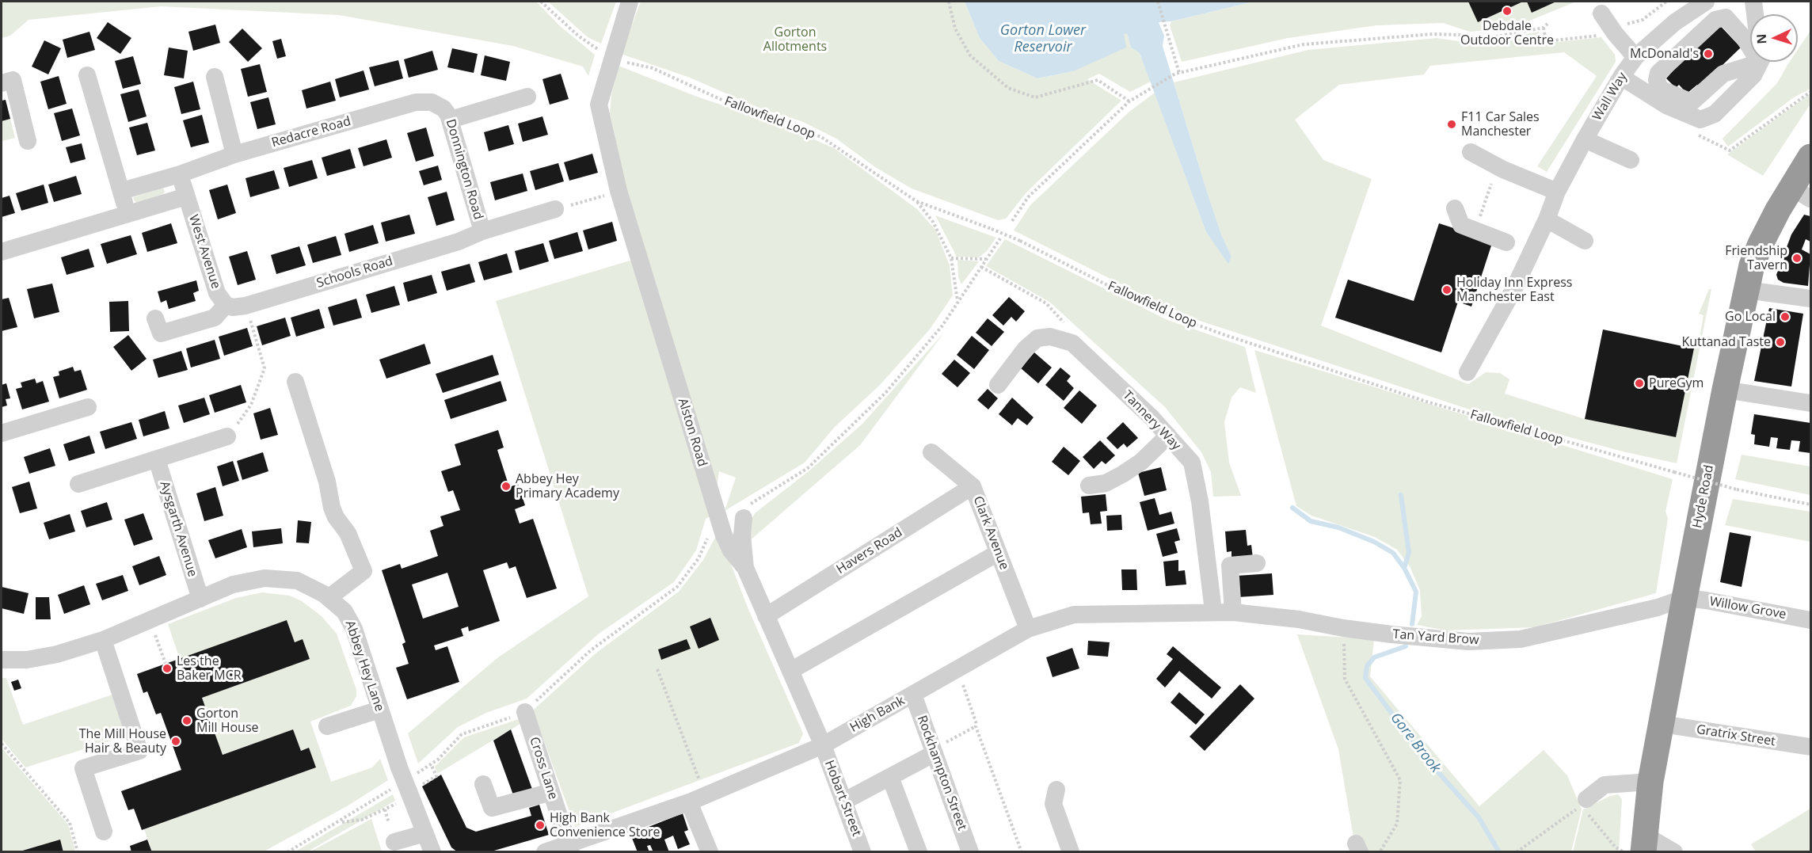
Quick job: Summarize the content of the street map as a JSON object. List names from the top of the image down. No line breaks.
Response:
{"streets":{"highway":["Hyde Road"],"street":["Wall Way","Redacre Road","Donnington Road","West Avenue","Schools Road","Tannery Way","Alston Road","Aysgarth Avenue","Clark Avenue","Havers Road","Willow Grove","Tan Yard Brow","Abbey Hey Lane","High Bank","Gratrix Street","Cross Lane","Rockhampton Street","Hobart Street"],"path":["Fallowfield Loop"]},"crossings":[["Fallowfield Loop","Alston Road"],["Redacre Road","Donnington Road"],["Donnington Road","Schools Road"],["West Avenue","Schools Road"],["Tannery Way","Tan Yard Brow"],["Tannery Way","High Bank"],["Alston Road","Havers Road"],["Alston Road","High Bank"],["Alston Road","Hobart Street"],["Hyde Road","Willow Grove"],["Hyde Road","Tan Yard Brow"],["Hyde Road","Gratrix Street"],["Aysgarth Avenue","Abbey Hey Lane"],["Clark Avenue","Havers Road"],["Clark Avenue","High Bank"],["Willow Grove","Tan Yard Brow"],["Tan Yard Brow","High Bank"],["High Bank","Cross Lane"],["High Bank","Rockhampton Street"],["High Bank","Hobart Street"]],"water":["Gorton Lower Reservoir","Gore Brook"],"parks":["Gorton Allotments"],"places":["Debdale Outdoor Centre","McDonald's","F11 Car Sales Manchester","Friendship Tavern","Holiday Inn Express Manchester East","Go Local","Kuttanad Taste","PureGym","Abbey Hey Primary Academy","Les the Baker MCR","Gorton Mill House","The Mill House Hair & Beauty","High Bank Convenience Store"],"north":"left"}
